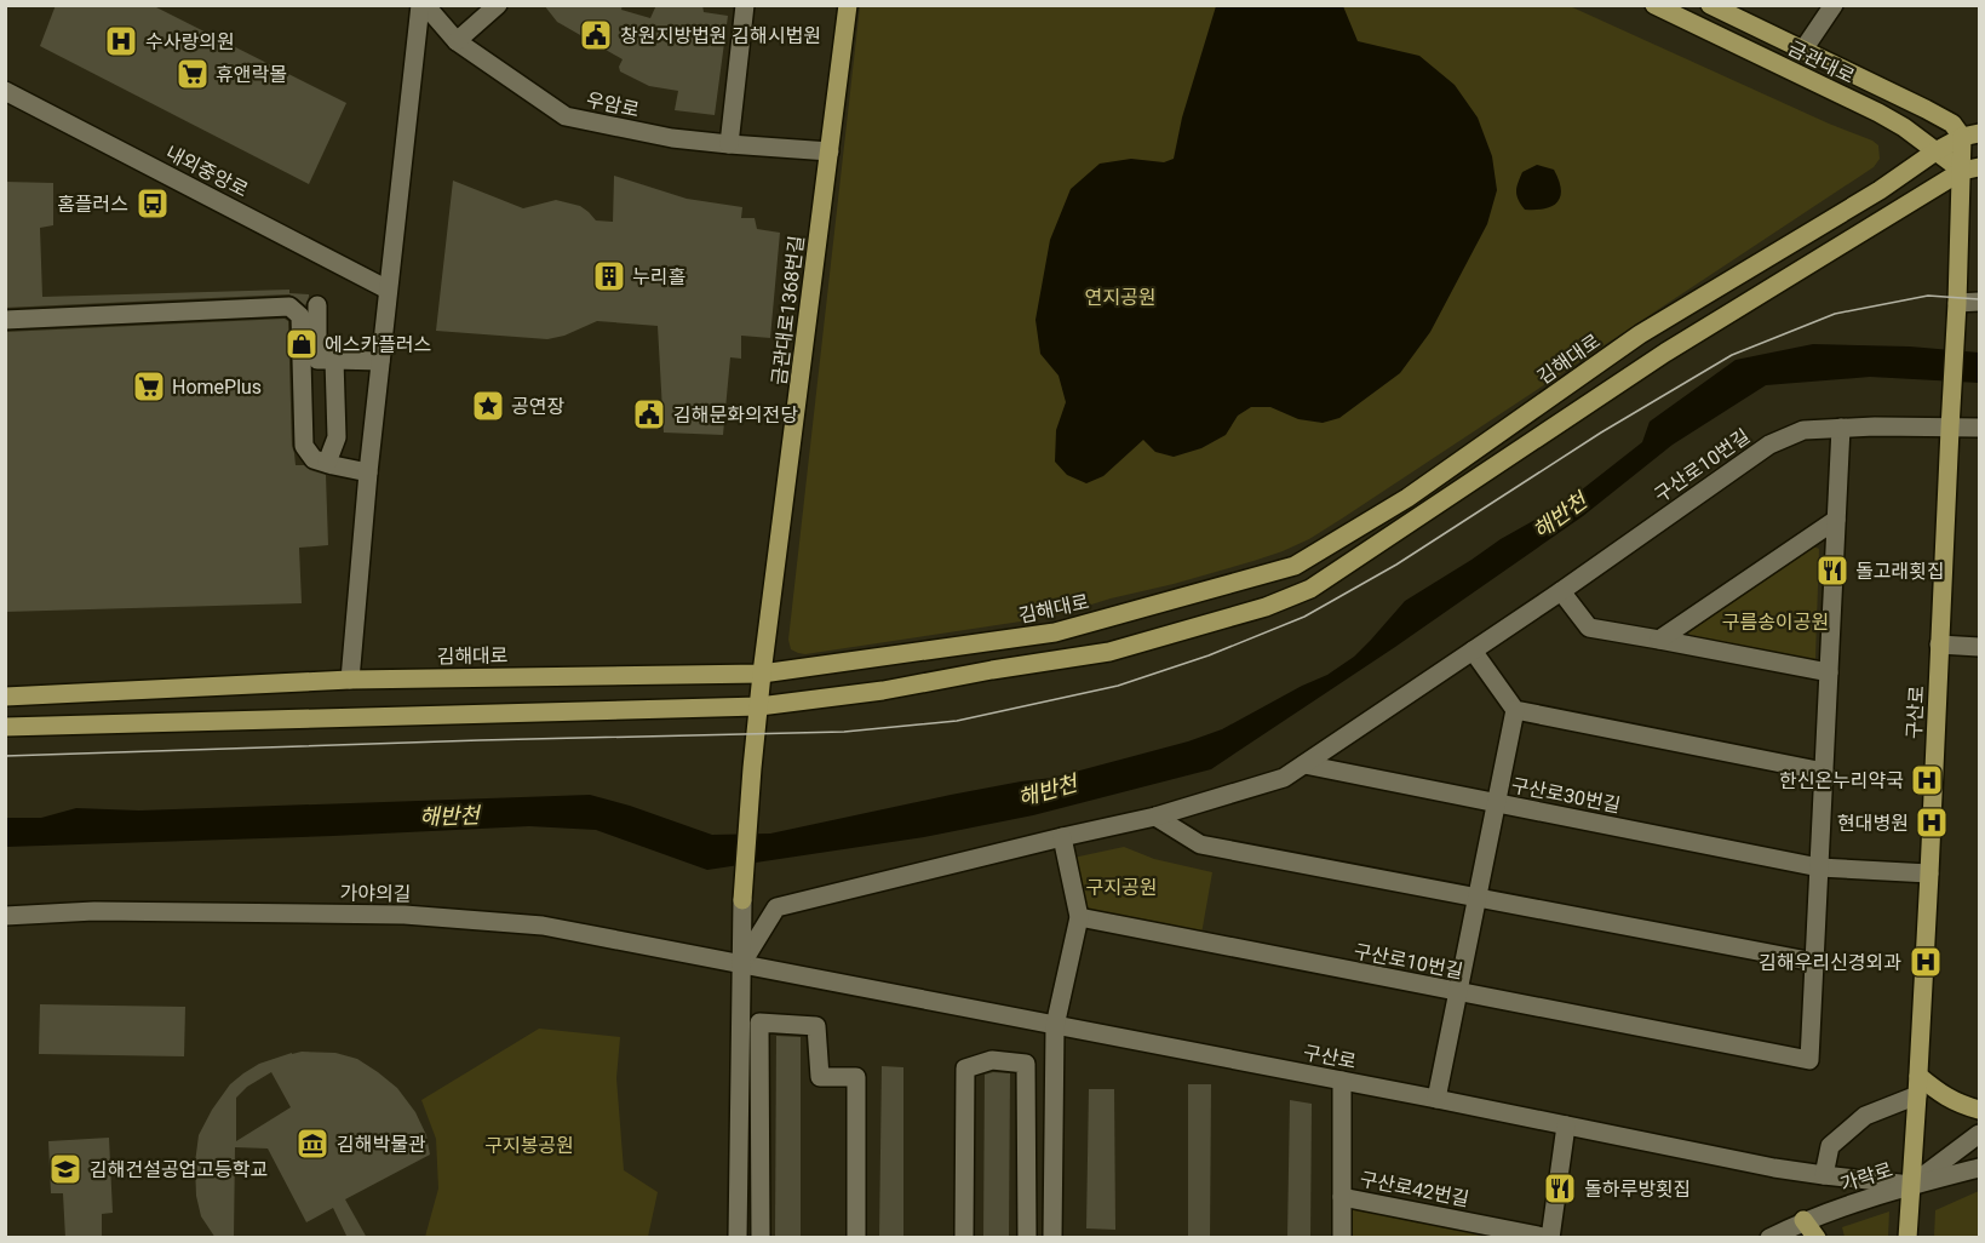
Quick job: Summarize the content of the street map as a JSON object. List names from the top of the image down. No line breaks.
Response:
{"streets":{"main road":["금관대로","금관대로1368번길","김해대로","구산로"],"street":["우암로","내외중앙로","구산로10번길","구산로30번길","가야의길","가락로","구산로42번길"]},"crossings":[["금관대로","김해대로"],["우암로","금관대로1368번길"],["금관대로1368번길","김해대로"],["구산로10번길","구산로"],["구산로10번길","구산로30번길"],["구산로10번길","가야의길"],["구산로","구산로30번길"],["구산로","가야의길"],["구산로","가락로"],["구산로","구산로42번길"]],"water":["해반천"],"parks":["연지공원","구름송이공원","구지공원","구지봉공원"],"places":{"public building":["창원지방법원 김해시법원","김해문화의전당"],"hospital":["수사랑의원","한신온누리약국","현대병원","김해우리신경외과"],"supermarket":["휴앤락몰","HomePlus"],"bus stop":["홈플러스"],"building":["누리홀"],"shop":["에스카플러스"],"place":["공연장"],"restaurant":["돌고래횟집","돌하루방횟집"],"museum":["김해박물관"],"school or university":["김해건설공업고등학교"]}}
